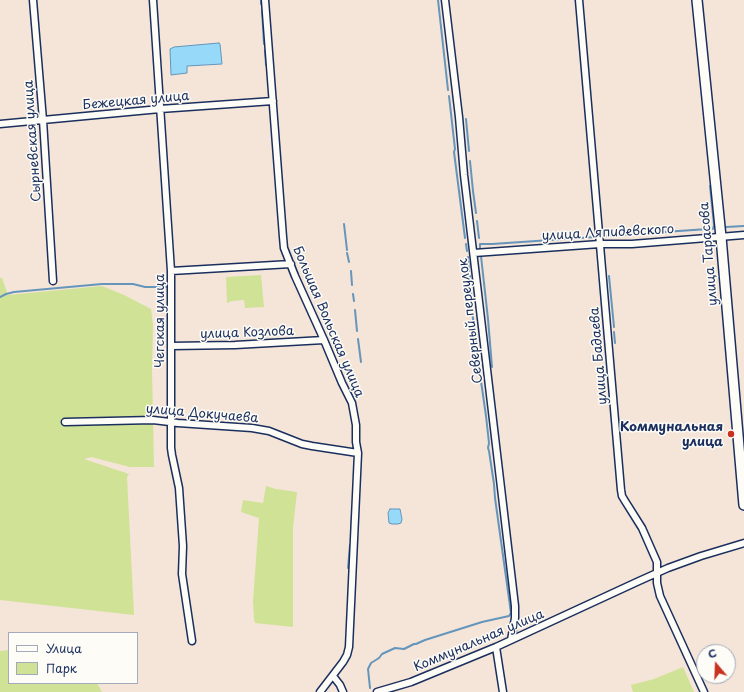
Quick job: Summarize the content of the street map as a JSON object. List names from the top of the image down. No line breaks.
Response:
{"streets":{"street":["Бежецкая улица","Сырневская улица","улица Ляпидевского","улица Тарасова","Чегская улица","Северный переулок","Большая Вольская улица","улица Козлова","улица Бадаева","улица Докучаева","Коммунальная улица"]},"crossings":[["Бежецкая улица","Сырневская улица"],["Бежецкая улица","Чегская улица"],["Бежецкая улица","Большая Вольская улица"],["улица Ляпидевского","улица Тарасова"],["улица Ляпидевского","Северный переулок"],["улица Ляпидевского","улица Бадаева"],["Чегская улица","улица Козлова"],["Чегская улица","улица Докучаева"],["Северный переулок","Коммунальная улица"],["Большая Вольская улица","улица Козлова"],["Большая Вольская улица","улица Докучаева"],["улица Бадаева","Коммунальная улица"]],"places":["Коммунальная улица"],"legend":["Улица","Парк"],"north":"top"}
